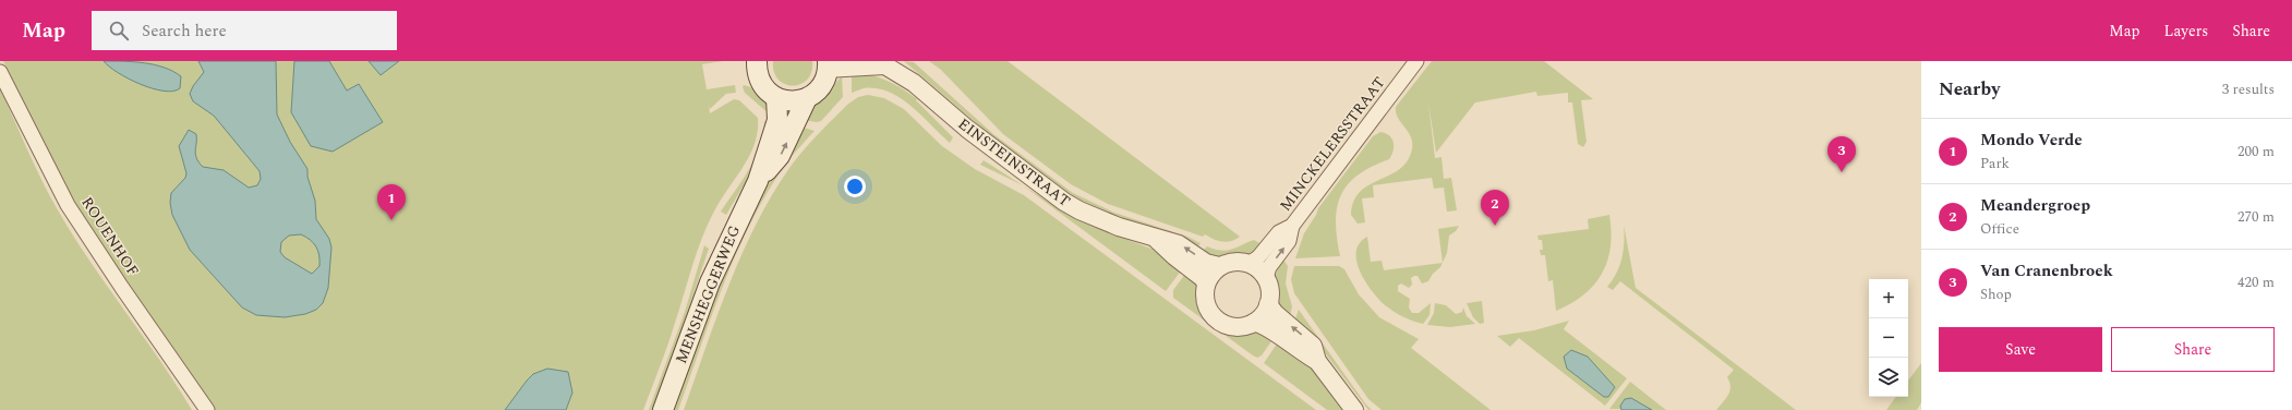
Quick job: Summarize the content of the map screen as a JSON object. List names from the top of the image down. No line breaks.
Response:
{"streets":{"main road":["MENSHEGGERWEG"],"street":["MINCKELERSSTRAAT","EINSTEINSTRAAT","ROUENHOF"]},"crossings":[["MINCKELERSSTRAAT","EINSTEINSTRAAT"]],"page":{"header":"Map","search":"Search here","nav":["Map","Layers","Share"],"heading":["Nearby","3 results"],"list":[{"mark":"1","name":"Mondo Verde","note":"Park","value":"200 m"},{"mark":"2","name":"Meandergroep","note":"Office","value":"270 m"},{"mark":"3","name":"Van Cranenbroek","note":"Shop","value":"420 m"}],"pins":["3","1","2"],"map_buttons":["+","−"],"buttons":["Save","Share"]}}
